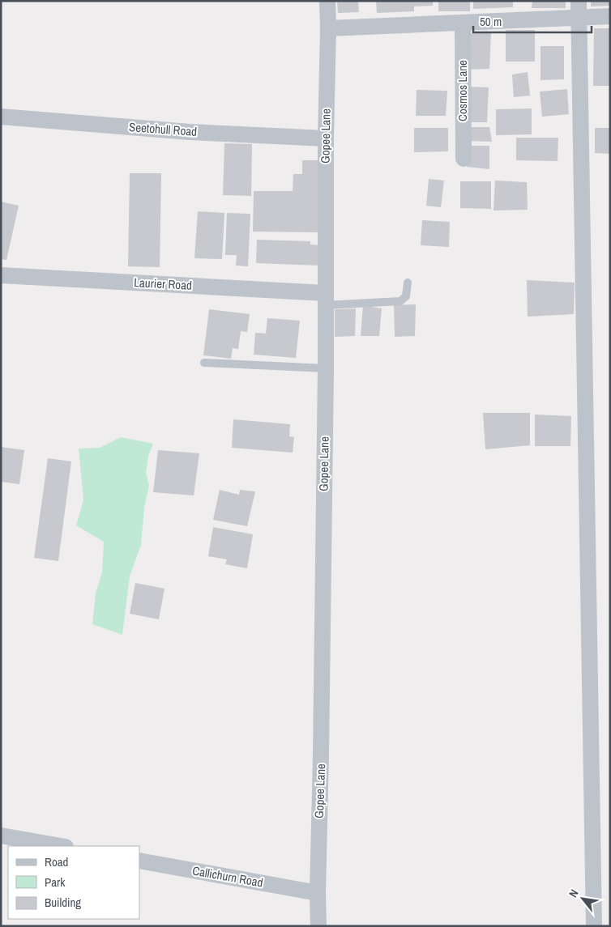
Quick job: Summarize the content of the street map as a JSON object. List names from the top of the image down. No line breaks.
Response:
{"streets":{"street":["Cosmos Lane","Seetohull Road","Gopee Lane","Laurier Road","Callichurn Road"]},"crossings":[["Seetohull Road","Gopee Lane"],["Gopee Lane","Laurier Road"],["Gopee Lane","Callichurn Road"]],"legend":["Road","Park","Building"],"scale_bar":"50 m","north":"top left"}
